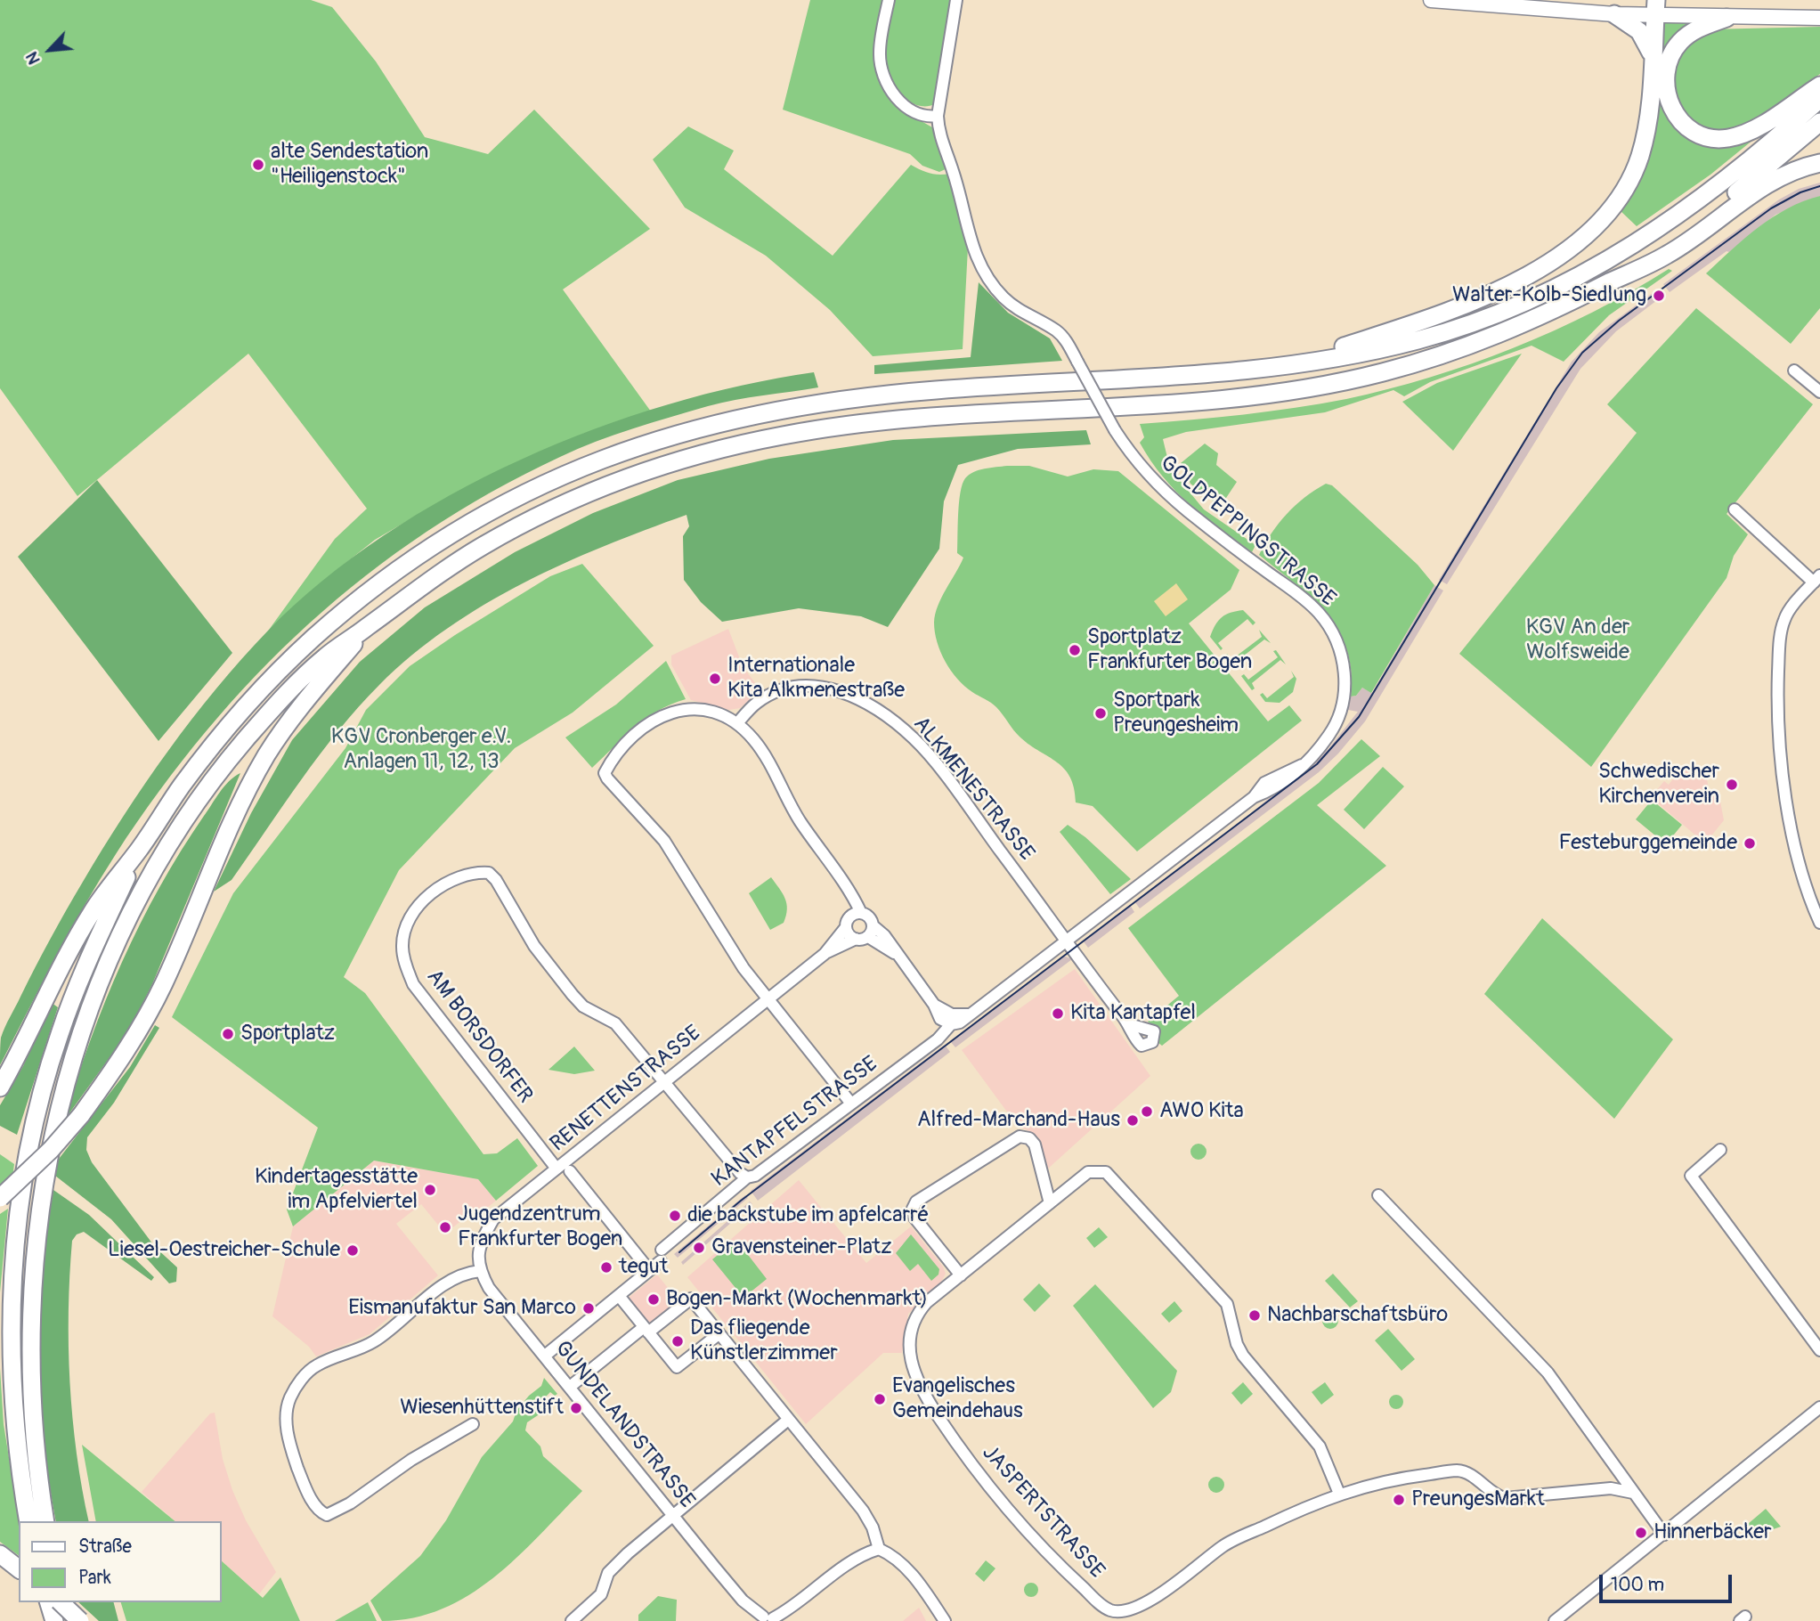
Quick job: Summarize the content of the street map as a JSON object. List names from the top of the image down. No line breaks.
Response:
{"streets":{"street":["GOLDPEPPINGSTRASSE","ALKMENESTRASSE","AM BORSDORFER","RENETTENSTRASSE","KANTAPFELSTRASSE","GUNDELANDSTRASSE","JASPERTSTRASSE"]},"crossings":[["GOLDPEPPINGSTRASSE","ALKMENESTRASSE"],["GOLDPEPPINGSTRASSE","KANTAPFELSTRASSE"],["AM BORSDORFER","RENETTENSTRASSE"],["RENETTENSTRASSE","GUNDELANDSTRASSE"],["KANTAPFELSTRASSE","GUNDELANDSTRASSE"]],"parks":["KGV An der Wolfsweide","KGV Cronberger e.V. Anlagen 11, 12, 13"],"places":["alte Sendestation \"Heiligenstock\"","Walter-Kolb-Siedlung","Sportplatz Frankfurter Bogen","Internationale Kita Alkmenestraße","Sportpark Preungesheim","Schwedischer Kirchenverein","Festeburggemeinde","Kita Kantapfel","Sportplatz","AWO Kita","Alfred-Marchand-Haus","Kindertagesstätte im Apfelviertel","die backstube im apfelcarré","Jugendzentrum Frankfurter Bogen","Gravensteiner-Platz","Liesel-Oestreicher-Schule","tegut","Bogen-Markt (Wochenmarkt)","Eismanufaktur San Marco","Nachbarschaftsbüro","Das fliegende Künstlerzimmer","Evangelisches Gemeindehaus","Wiesenhüttenstift","PreungesMarkt","Hinnerbäcker"],"legend":["Straße","Park"],"scale_bar":"100 m","north":"bottom left"}
